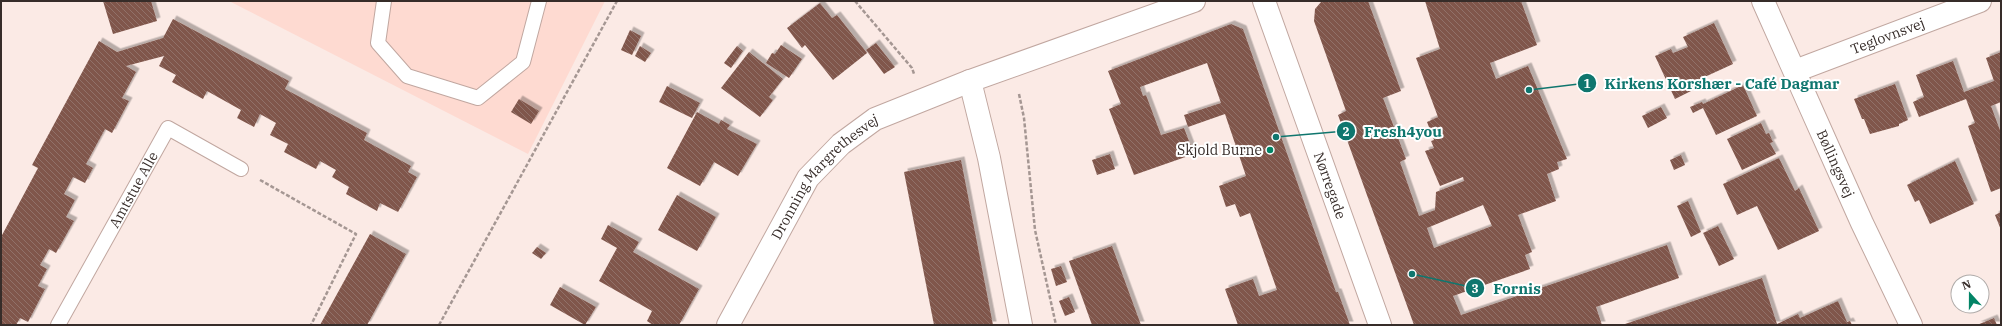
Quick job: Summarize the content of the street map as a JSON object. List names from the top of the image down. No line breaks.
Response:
{"streets":{"street":["Teglovnsvej","Bøllingsvej","Dronning Margrethesvej","Nørregade"],"lane":["Amtstue Alle"]},"crossings":[["Teglovnsvej","Bøllingsvej"]],"places":["Kirkens Korshær - Café Dagmar","Fresh4you","Skjold Burne","Fornis"],"north":"top"}
